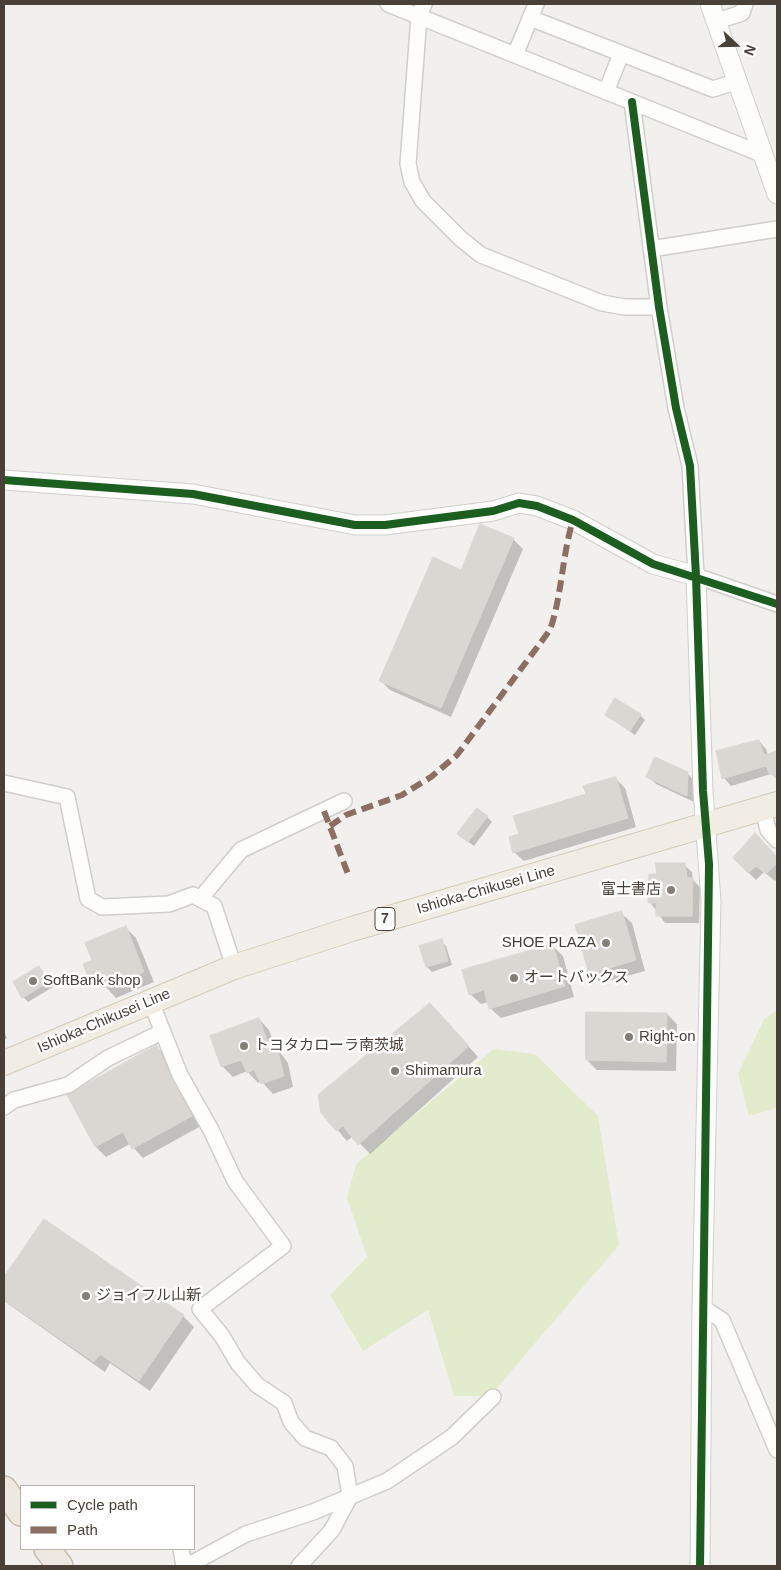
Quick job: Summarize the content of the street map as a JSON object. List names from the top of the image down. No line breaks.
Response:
{"streets":{"main road":["Ishioka-Chikusei Line","7"]},"places":["富士書店","SHOE PLAZA","オートバックス","SoftBank shop","Right-on","トヨタカローラ南茨城","Shimamura","ジョイフル山新"],"legend":["Cycle path","Path"],"north":"right"}
